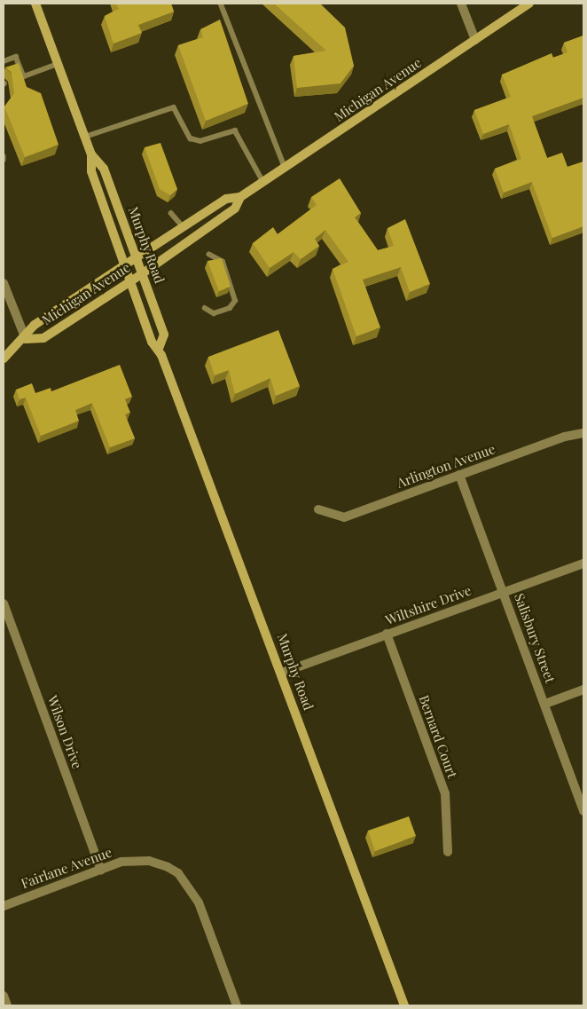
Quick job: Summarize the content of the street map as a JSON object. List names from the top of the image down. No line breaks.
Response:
{"streets":{"street":["Michigan Avenue","Murphy Road","Arlington Avenue","Wiltshire Drive","Salisbury Street","Wilson Drive","Bernard Court","Fairlane Avenue"]},"crossings":[["Michigan Avenue","Murphy Road"],["Murphy Road","Wiltshire Drive"],["Arlington Avenue","Salisbury Street"],["Wiltshire Drive","Salisbury Street"],["Wiltshire Drive","Bernard Court"],["Wilson Drive","Fairlane Avenue"]]}
